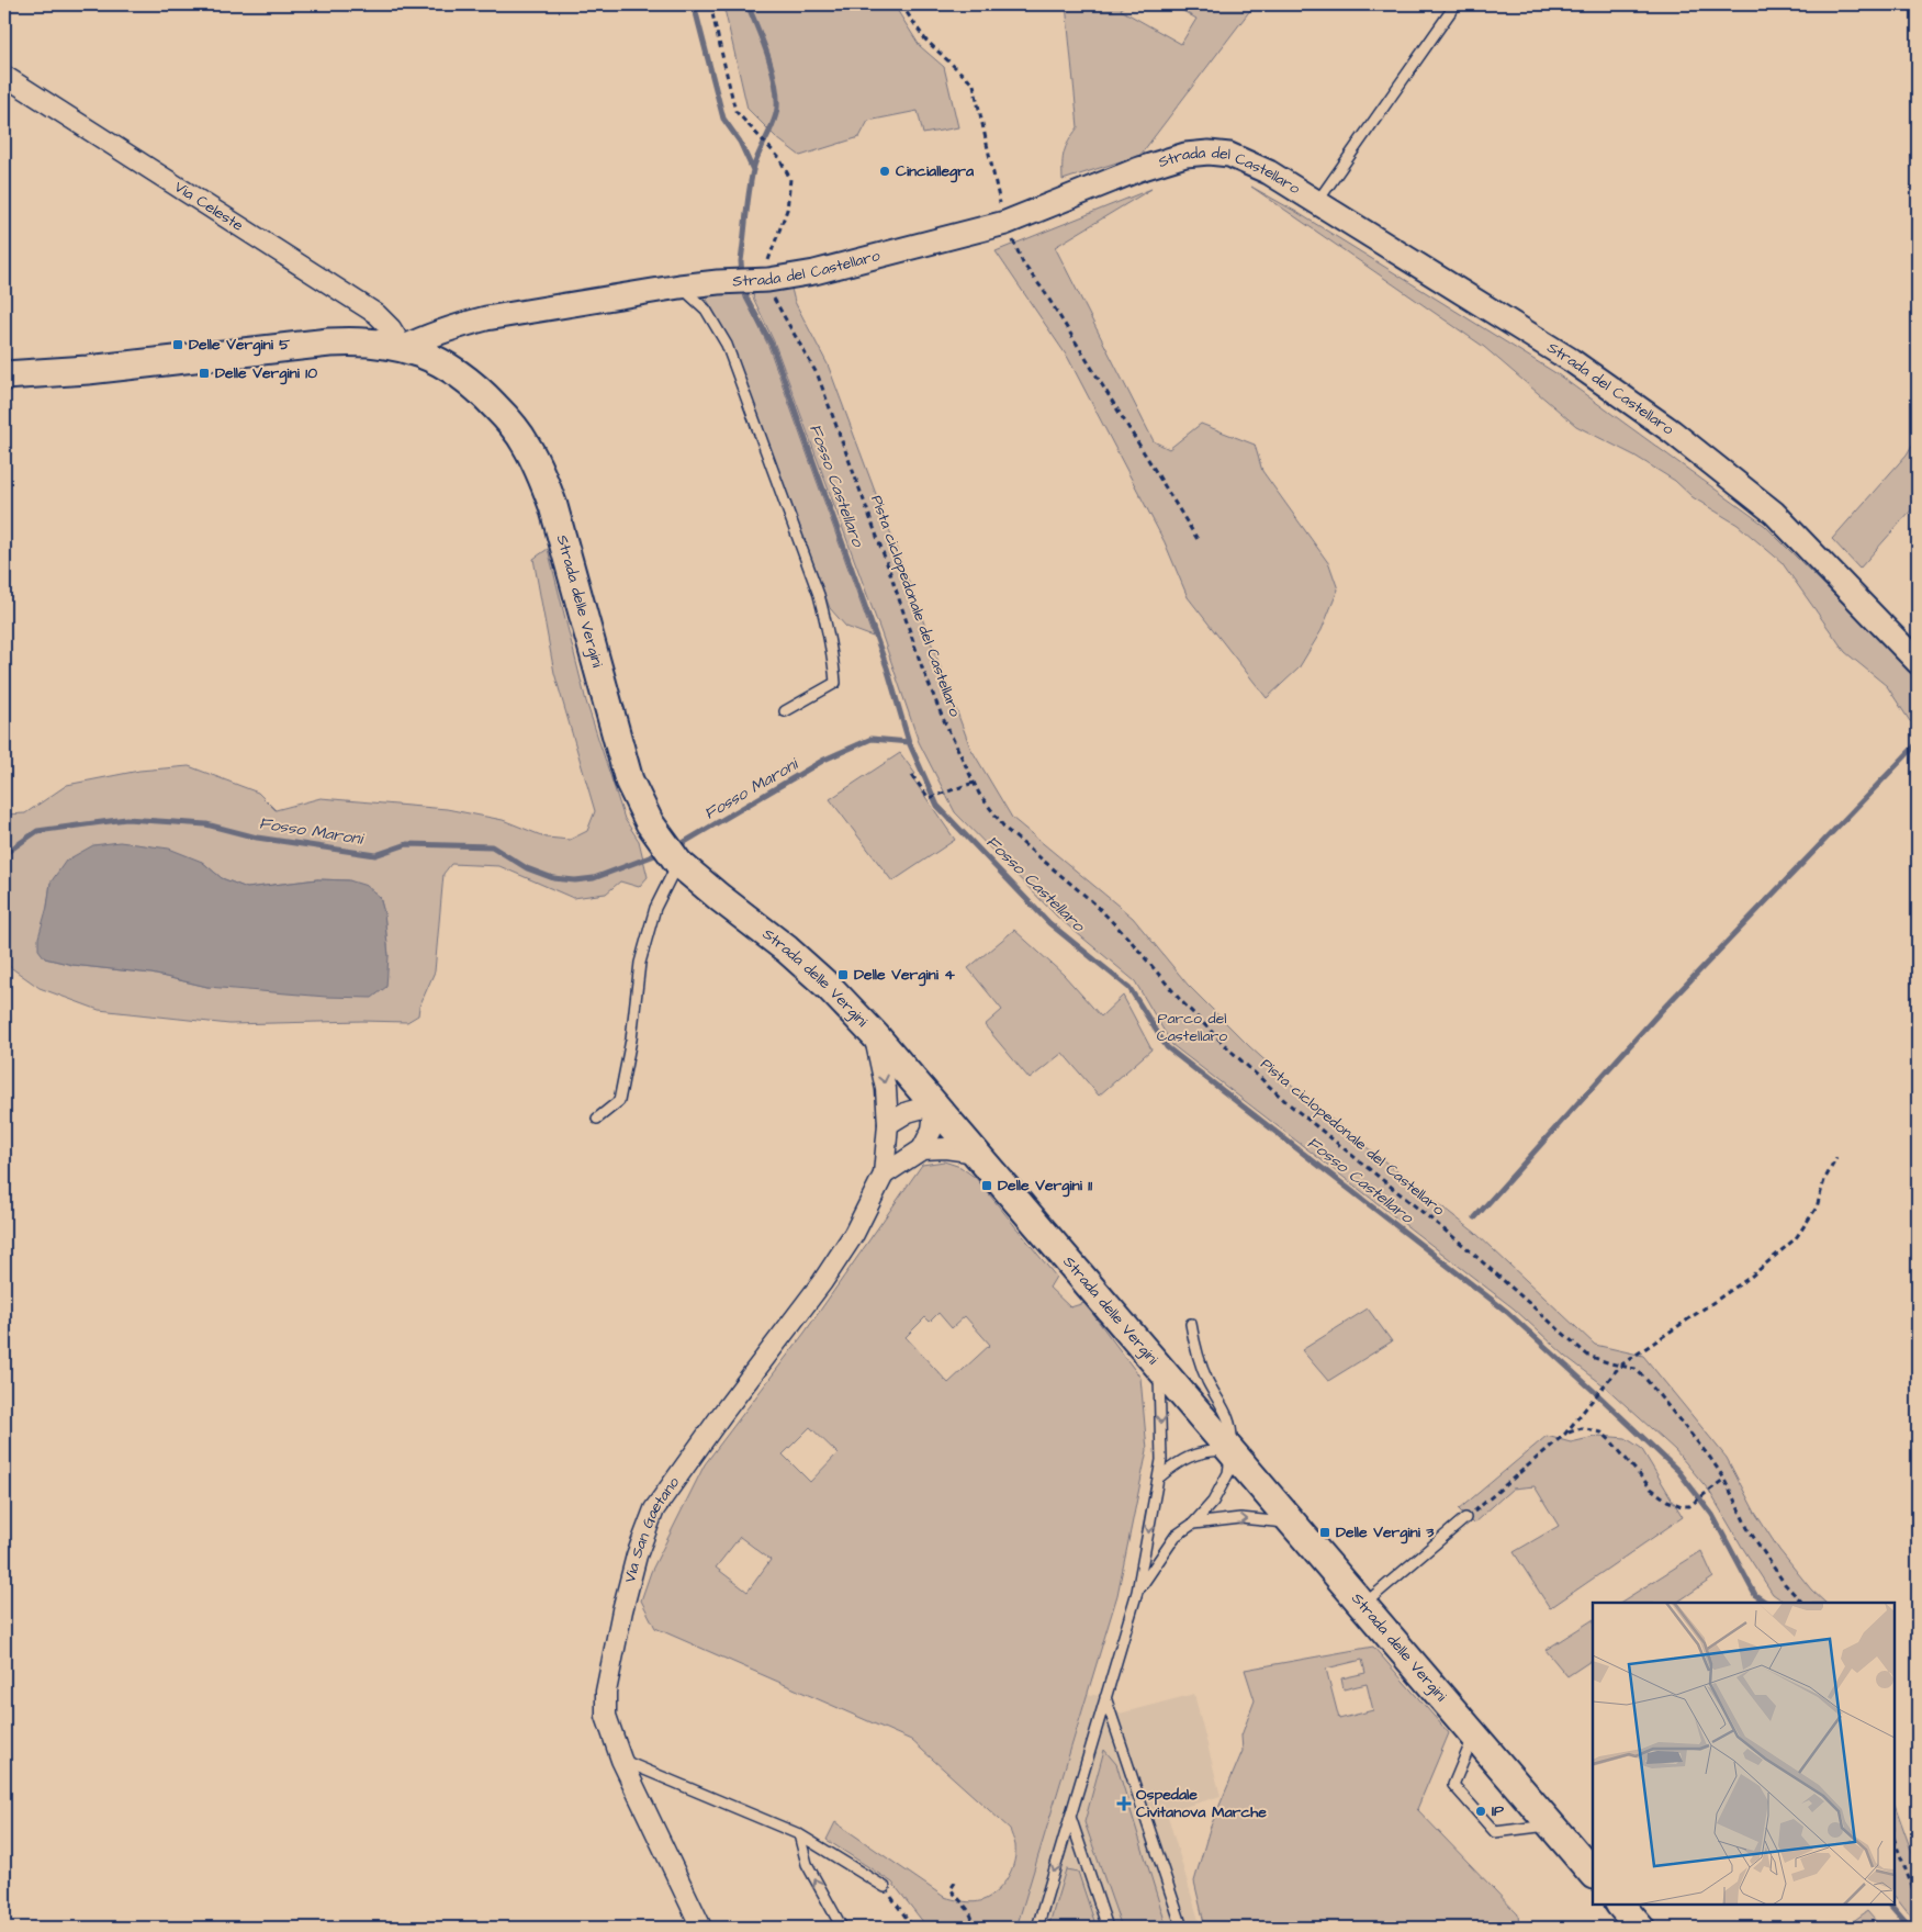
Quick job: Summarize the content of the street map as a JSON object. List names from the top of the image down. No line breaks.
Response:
{"streets":{"main road":["Strada delle Vergini"],"street":["Strada del Castellaro","Via Celeste","Via San Gaetano"],"path":["Pista ciclopedonale del Castellaro"]},"crossings":[["Strada del Castellaro","Via Celeste"],["Strada del Castellaro","Strada delle Vergini"],["Strada del Castellaro","Pista ciclopedonale del Castellaro"],["Via Celeste","Strada delle Vergini"],["Strada delle Vergini","Via San Gaetano"]],"water":["Fosso Castellaro","Fosso Maroni"],"parks":["Parco del Castellaro"],"places":{"other":["Cinciallegra","IP"],"transit":["Delle Vergini 5","Delle Vergini 10","Delle Vergini 4","Delle Vergini 11","Delle Vergini 3"],"health":["Ospedale Civitanova Marche"]}}
